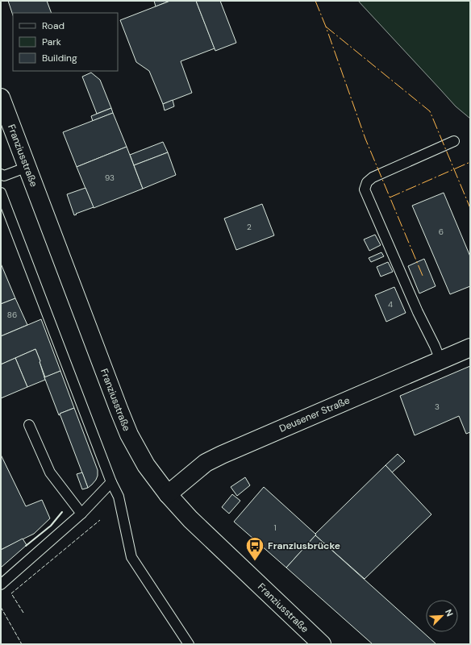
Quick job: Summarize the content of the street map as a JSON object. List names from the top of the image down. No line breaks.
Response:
{"streets":{"main road":["Franziusstraße","Deusener Straße"]},"crossings":[["Franziusstraße","Deusener Straße"]],"places":{"bus stop":["Franziusbrücke"]},"house_numbers":["93","2","6","4","86","3","1"],"legend":["Road","Park","Building"],"north":"top right"}
